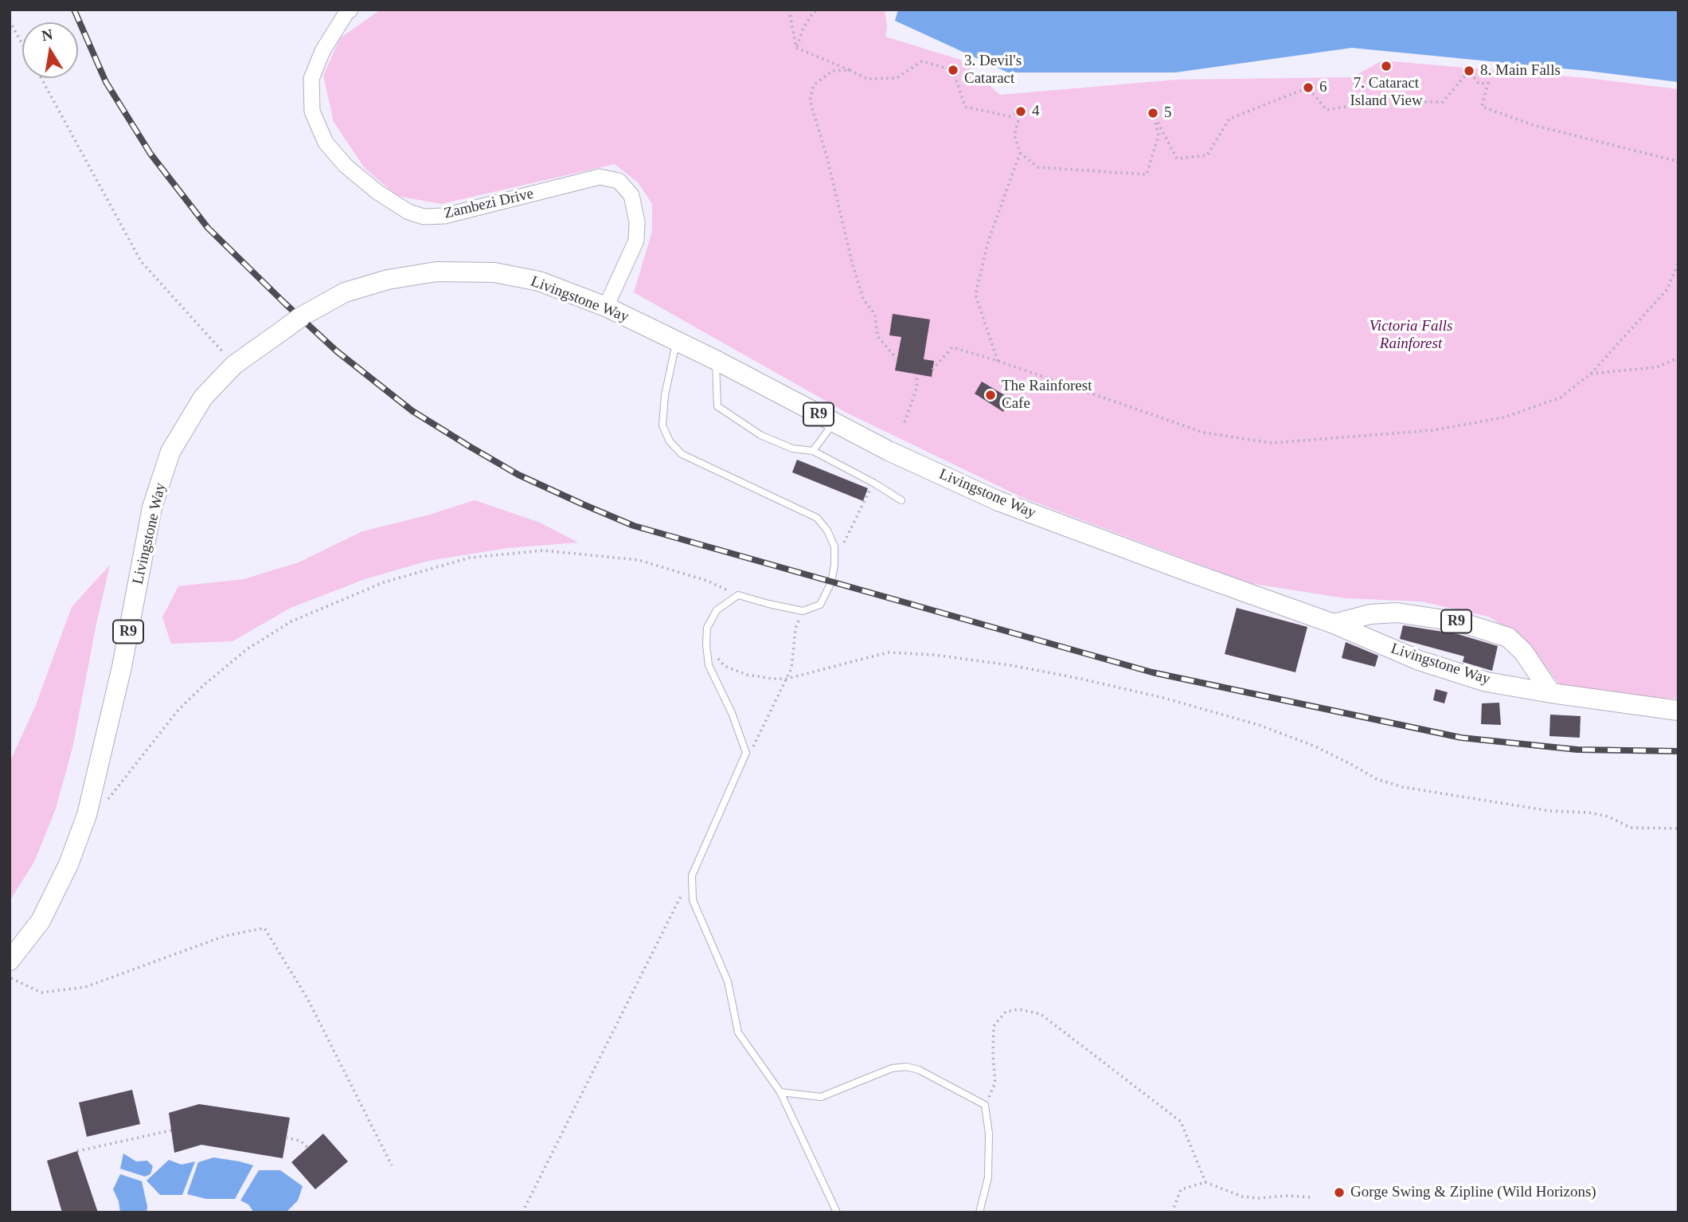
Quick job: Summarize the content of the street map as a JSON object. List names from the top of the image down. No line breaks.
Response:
{"streets":{"highway":["Livingstone Way","R9"],"street":["Zambezi Drive"]},"crossings":[["Zambezi Drive","Livingstone Way"],["Livingstone Way","R9"]],"parks":["Victoria Falls Rainforest"],"places":["7. Cataract Island View","3. Devil's Cataract","8. Main Falls","6","4","5","The Rainforest Cafe","Gorge Swing & Zipline (Wild Horizons)"],"north":"top"}
